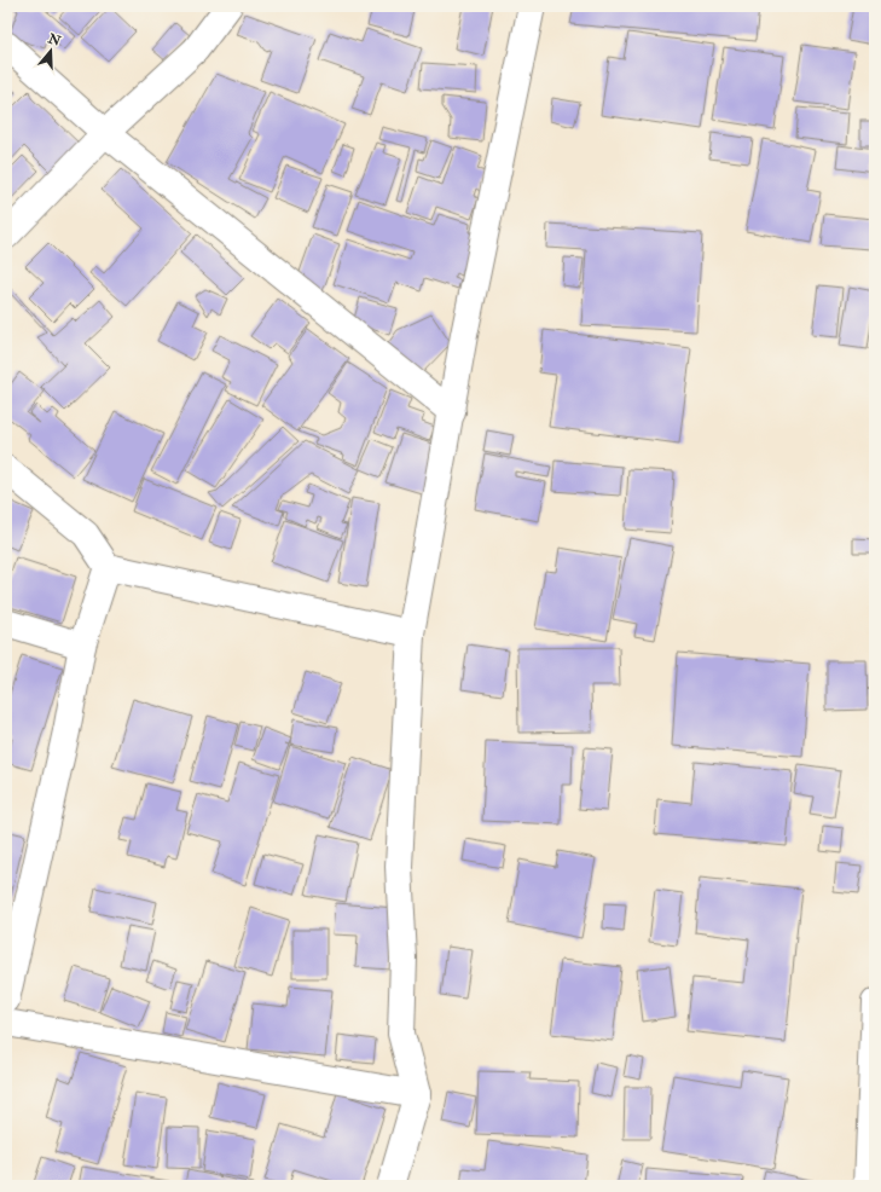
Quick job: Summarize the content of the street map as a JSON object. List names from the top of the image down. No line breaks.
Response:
{"north":"top"}
